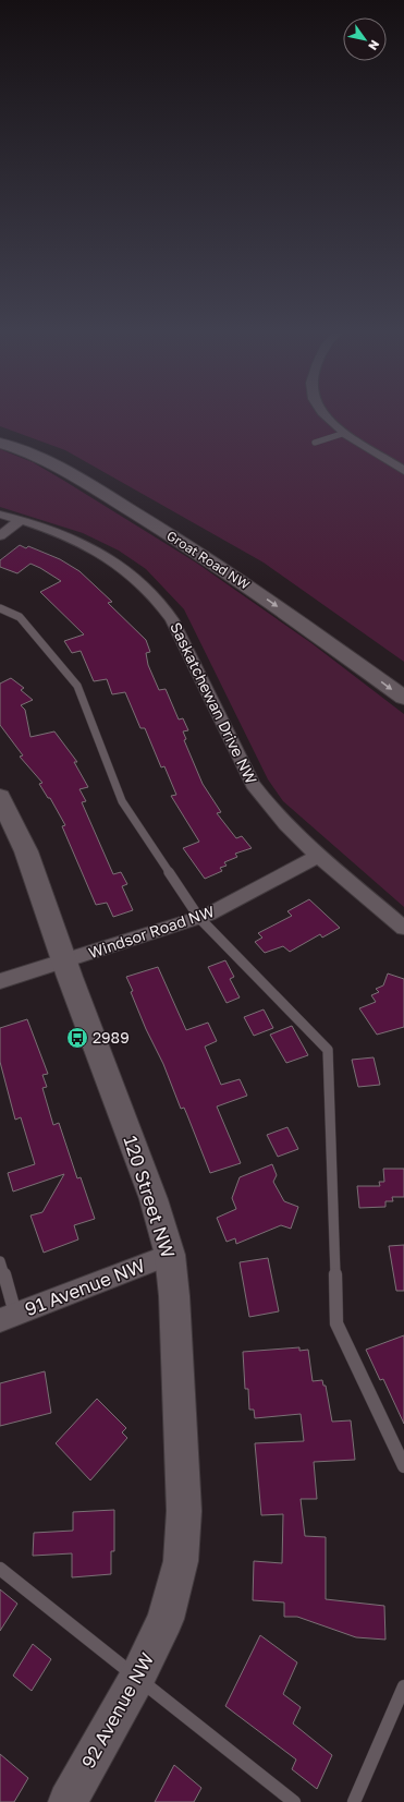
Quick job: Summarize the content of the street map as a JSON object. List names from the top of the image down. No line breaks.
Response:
{"streets":{"main road":["Groat Road NW","120 Street NW","92 Avenue NW"],"street":["Saskatchewan Drive NW","Windsor Road NW","91 Avenue NW"]},"crossings":[["Saskatchewan Drive NW","Windsor Road NW"],["Windsor Road NW","120 Street NW"],["120 Street NW","91 Avenue NW"],["120 Street NW","92 Avenue NW"]],"places":{"bus stop":["2989"]},"north":"bottom right"}
